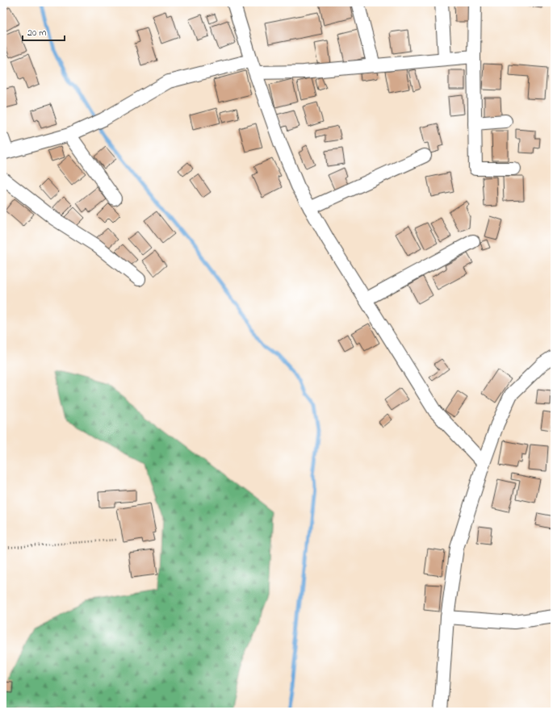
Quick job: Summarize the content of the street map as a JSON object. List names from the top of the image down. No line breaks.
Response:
{"scale_bar":"20 m"}
